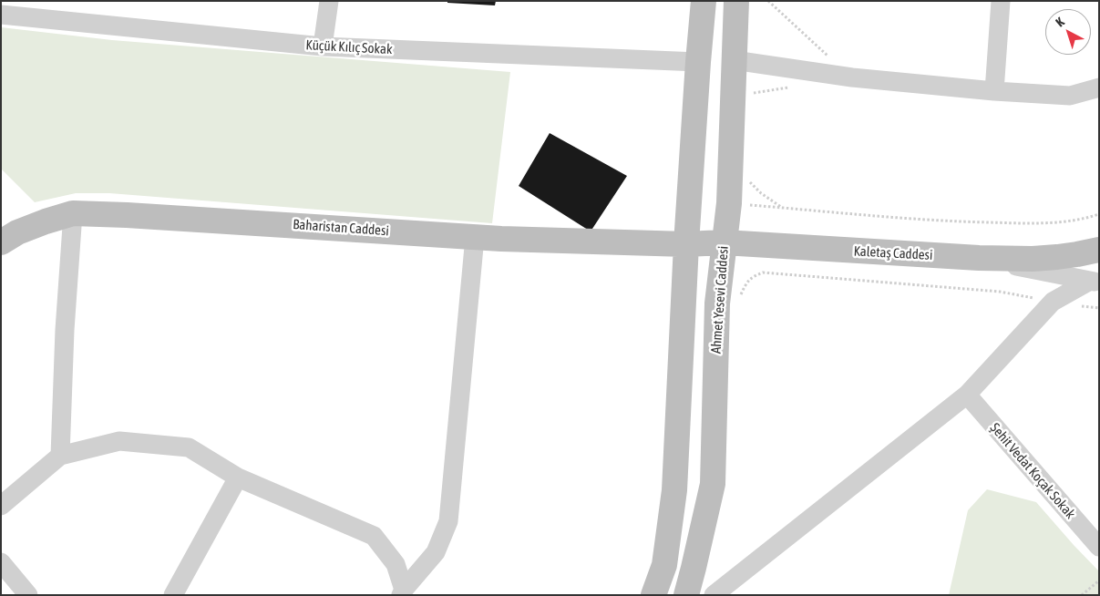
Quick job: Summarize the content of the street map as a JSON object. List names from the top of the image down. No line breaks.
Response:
{"streets":{"main road":["Baharistan Caddesi","Kaletaş Caddesi","Ahmet Yesevi Caddesi"],"street":["Küçük Kılıç Sokak","Şehit Vedat Koçak Sokak"]},"crossings":[["Baharistan Caddesi","Kaletaş Caddesi"],["Kaletaş Caddesi","Ahmet Yesevi Caddesi"]],"north":"top left"}
